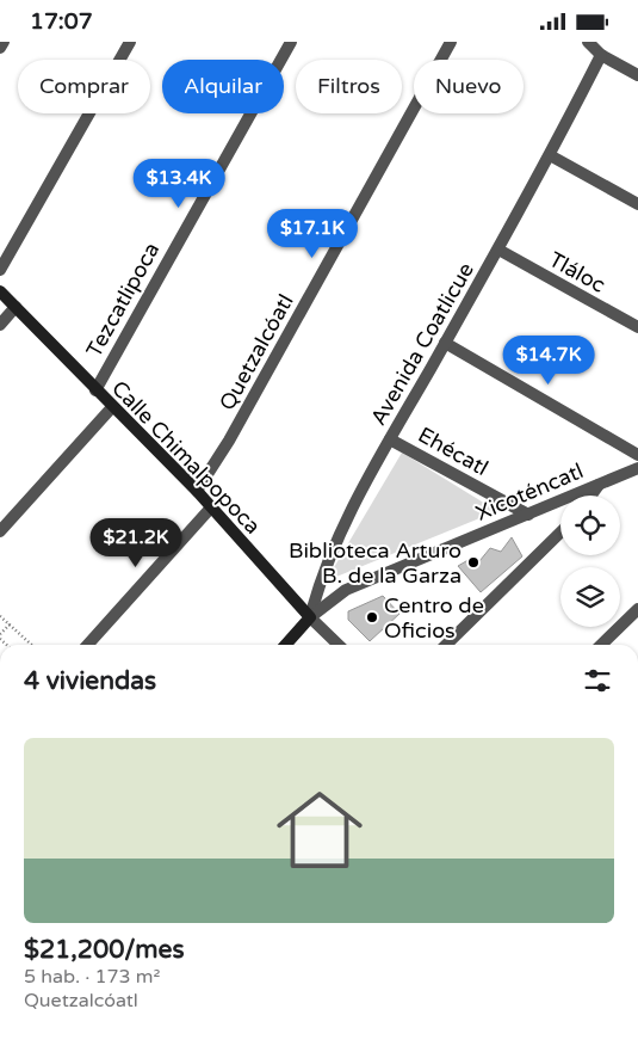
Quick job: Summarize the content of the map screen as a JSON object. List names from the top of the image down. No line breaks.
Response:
{"streets":{"street":["Tláloc","Tezcatlipoca","Avenida Coatlicue","Quetzalcóatl","Ehécatl","Calle Chimalpopoca","Xicoténcatl"]},"crossings":[["Tláloc","Avenida Coatlicue"],["Tezcatlipoca","Calle Chimalpopoca"],["Avenida Coatlicue","Ehécatl"],["Avenida Coatlicue","Calle Chimalpopoca"],["Avenida Coatlicue","Xicoténcatl"],["Quetzalcóatl","Calle Chimalpopoca"],["Ehécatl","Xicoténcatl"],["Calle Chimalpopoca","Xicoténcatl"]],"places":["Biblioteca Arturo B. de la Garza","Centro de Oficios"],"page":{"status":"17:07","chip":["Comprar","Alquilar","Filtros","Nuevo"],"price":["$13.4K","$17.1K","$14.7K","$21.2K"],"heading":"4 viviendas","list":[{"name":"$21,200/mes","note":"5 hab. · 173 m² · Quetzalcóatl"}]}}
